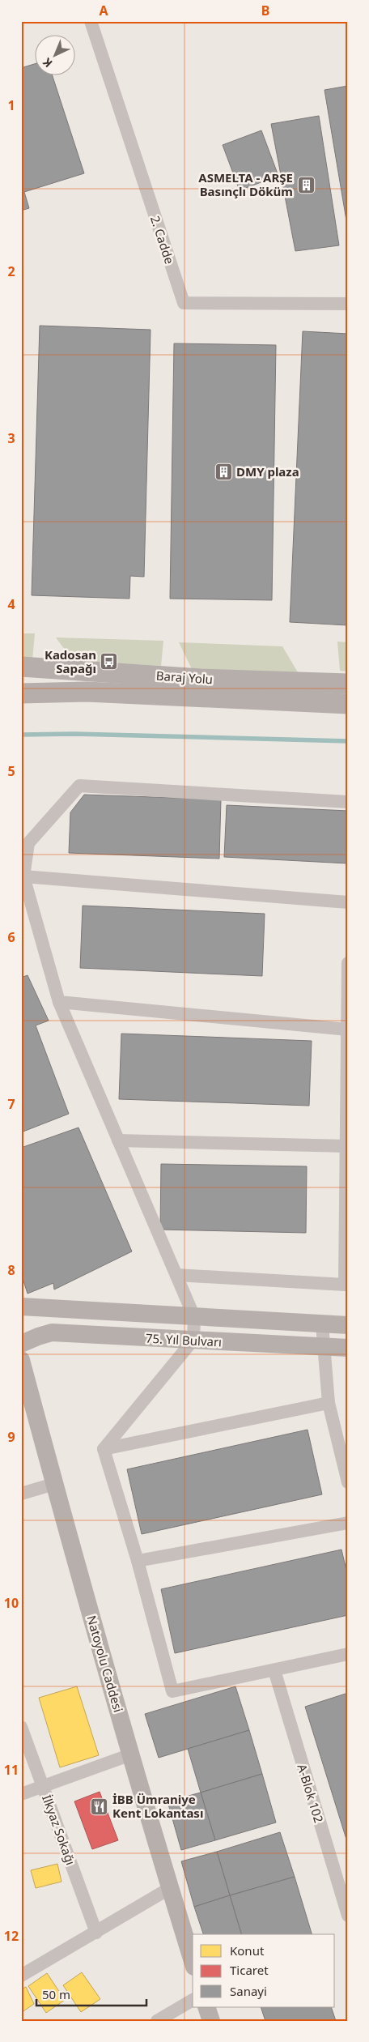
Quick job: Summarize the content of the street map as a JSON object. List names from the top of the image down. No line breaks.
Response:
{"streets":{"main road":["Baraj Yolu"],"street":["2. Cadde","75. Yıl Bulvarı","Natoyolu Caddesi","A-Blok 102","İlkyaz Sokağı"]},"places":{"building":["ASMELTA - ARŞE Basınçlı Döküm","DMY plaza"],"bus stop":["Kadosan Sapağı"],"restaurant":["İBB Ümraniye Kent Lokantası"]},"legend":["Konut","Ticaret","Sanayi"],"scale_bar":"50 m","north":"bottom left","grid":{"columns":["A","B"],"rows":["1","2","3","4","5","6","7","8","9","10","11","12"]}}
